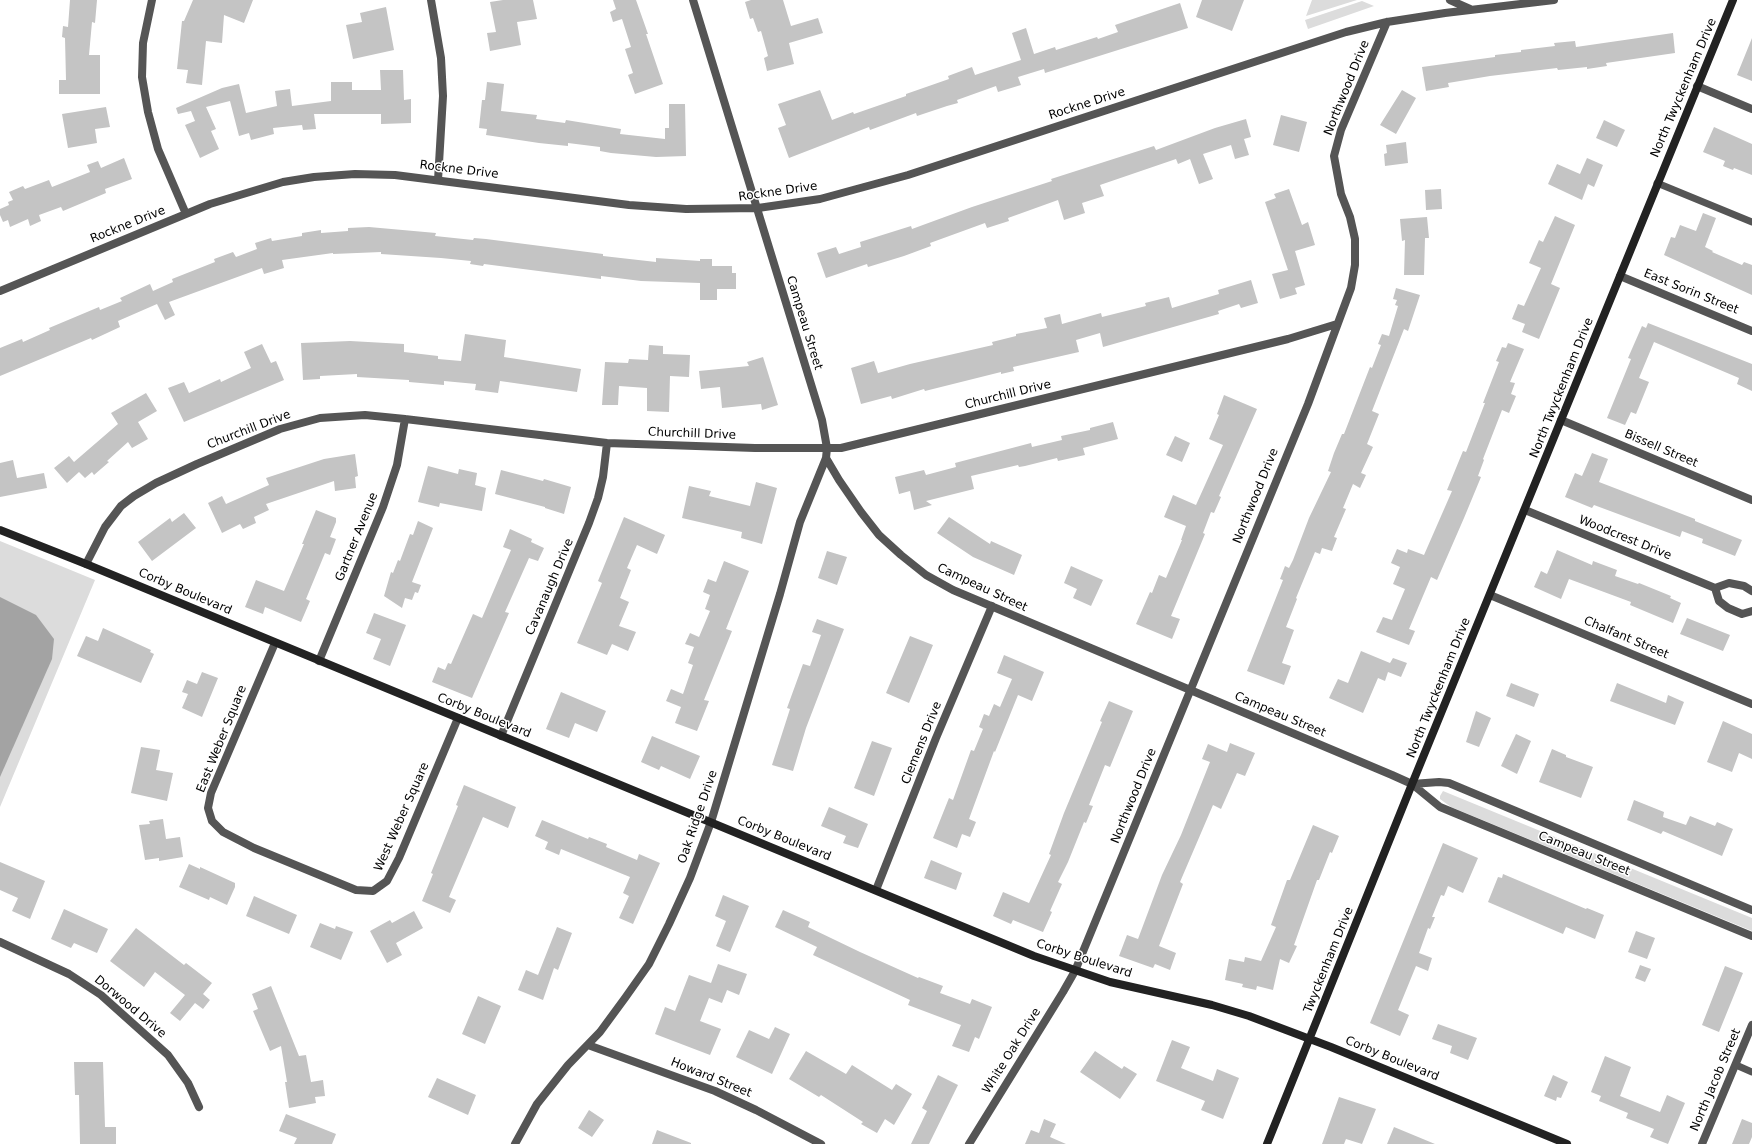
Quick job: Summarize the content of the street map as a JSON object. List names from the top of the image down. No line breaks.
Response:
{"streets":{"street":["Northwood Drive","North Twyckenham Drive","Rockne Drive","East Sorin Street","Campeau Street","Churchill Drive","Bissell Street","Gartner Avenue","Woodcrest Drive","Cavanaugh Drive","Corby Boulevard","Chalfant Street","East Weber Square","Clemens Drive","West Weber Square","Oak Ridge Drive","Twyckenham Drive","Dorwood Drive","White Oak Drive","Howard Street","North Jacob Street"]},"crossings":[["Northwood Drive","Rockne Drive"],["Northwood Drive","Campeau Street"],["Northwood Drive","Churchill Drive"],["Northwood Drive","Corby Boulevard"],["Northwood Drive","White Oak Drive"],["North Twyckenham Drive","East Sorin Street"],["North Twyckenham Drive","Campeau Street"],["North Twyckenham Drive","Bissell Street"],["North Twyckenham Drive","Woodcrest Drive"],["North Twyckenham Drive","Chalfant Street"],["North Twyckenham Drive","Twyckenham Drive"],["Rockne Drive","Campeau Street"],["Campeau Street","Churchill Drive"],["Campeau Street","Clemens Drive"],["Campeau Street","Oak Ridge Drive"],["Campeau Street","Twyckenham Drive"],["Churchill Drive","Gartner Avenue"],["Churchill Drive","Cavanaugh Drive"],["Churchill Drive","Corby Boulevard"],["Gartner Avenue","Corby Boulevard"],["Cavanaugh Drive","Corby Boulevard"],["Corby Boulevard","East Weber Square"],["Corby Boulevard","Clemens Drive"],["Corby Boulevard","West Weber Square"],["Corby Boulevard","Oak Ridge Drive"],["Corby Boulevard","Twyckenham Drive"],["Corby Boulevard","White Oak Drive"],["East Weber Square","West Weber Square"],["Oak Ridge Drive","Howard Street"]]}
